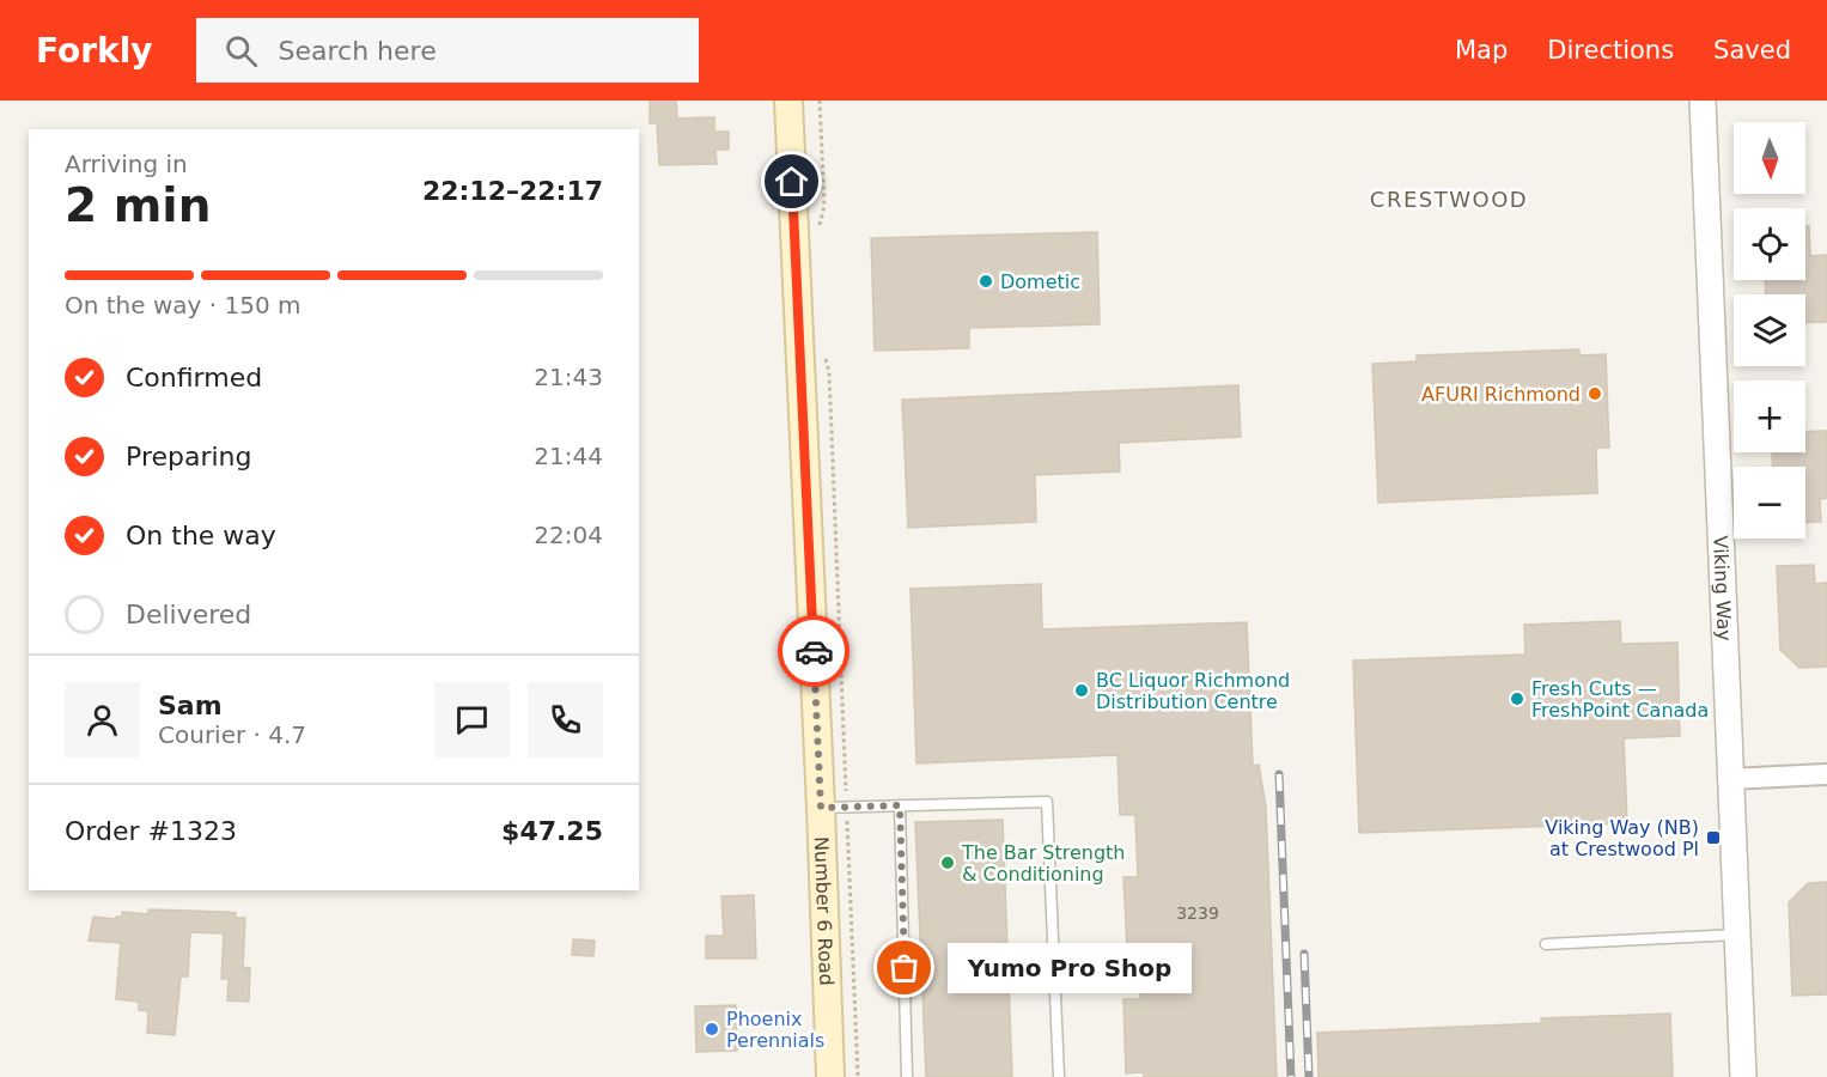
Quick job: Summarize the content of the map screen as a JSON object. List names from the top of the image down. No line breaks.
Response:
{"streets":{"main road":["Number 6 Road"],"street":["Viking Way"]},"districts":["CRESTWOOD"],"places":{"other":["Dometic","AFURI Richmond","BC Liquor Richmond Distribution Centre","Fresh Cuts — FreshPoint Canada","The Bar Strength & Conditioning","Yumo Pro Shop","Phoenix Perennials"],"transit":["Viking Way (NB) at Crestwood Pl"]},"house_numbers":["3239"],"north":"bottom","page":{"header":"Forkly","search":"Search here","nav":["Map","Directions","Saved"],"map_buttons":["+","−"],"heading":["2 min","Arriving in","22:12–22:17"],"panel":["Sam","Courier · 4.7","Order #1323","$47.25"],"bar":"On the way · 150 m","list":[["Confirmed","21:43"],["Preparing","21:44"],["On the way","22:04"],"Delivered"],"bubble":"Yumo Pro Shop"}}
